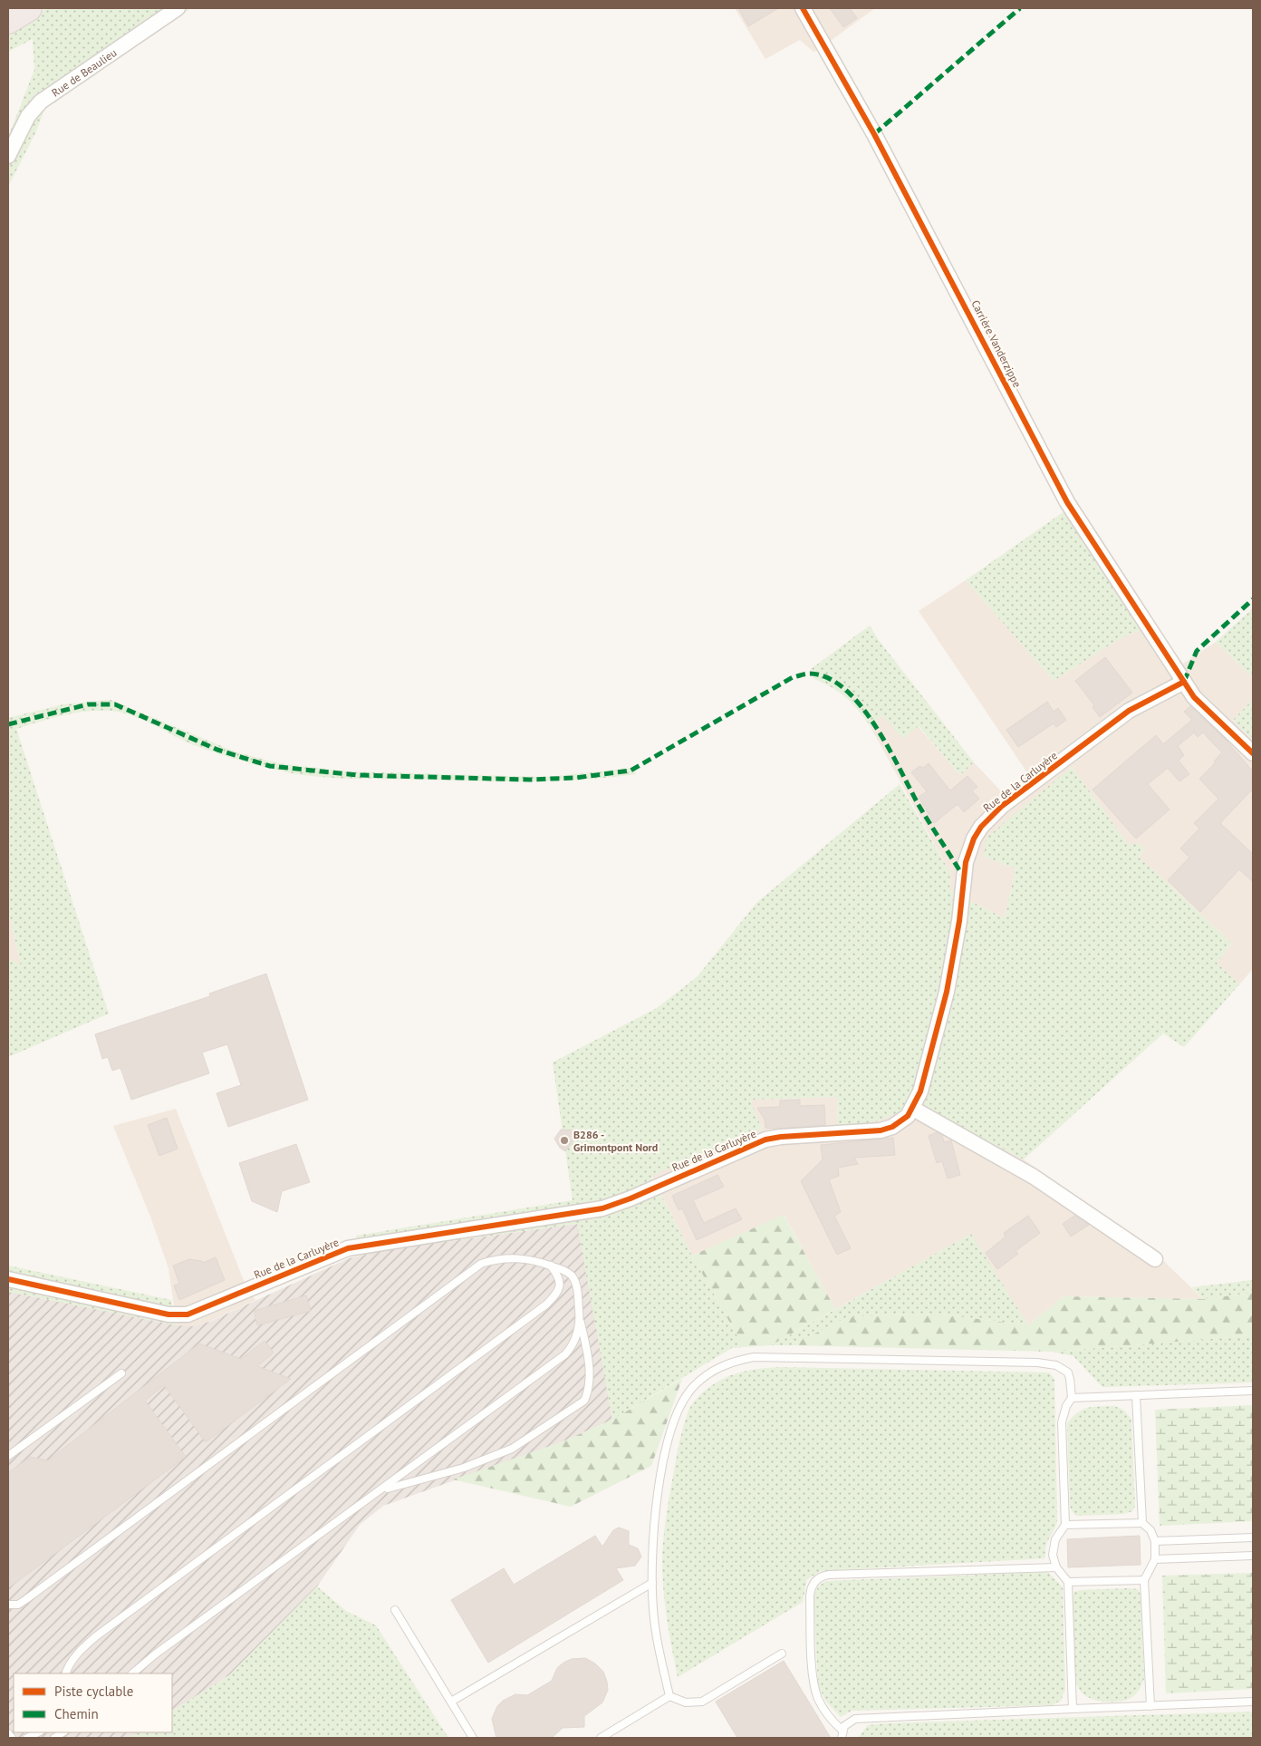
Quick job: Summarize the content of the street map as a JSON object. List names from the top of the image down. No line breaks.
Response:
{"streets":{"street":["Rue de Beaulieu","Carrière Vanderzippe","Rue de la Carluyère"]},"crossings":[["Carrière Vanderzippe","Rue de la Carluyère"]],"places":["B286 - Grimontpont Nord"],"legend":["Piste cyclable","Chemin"]}
